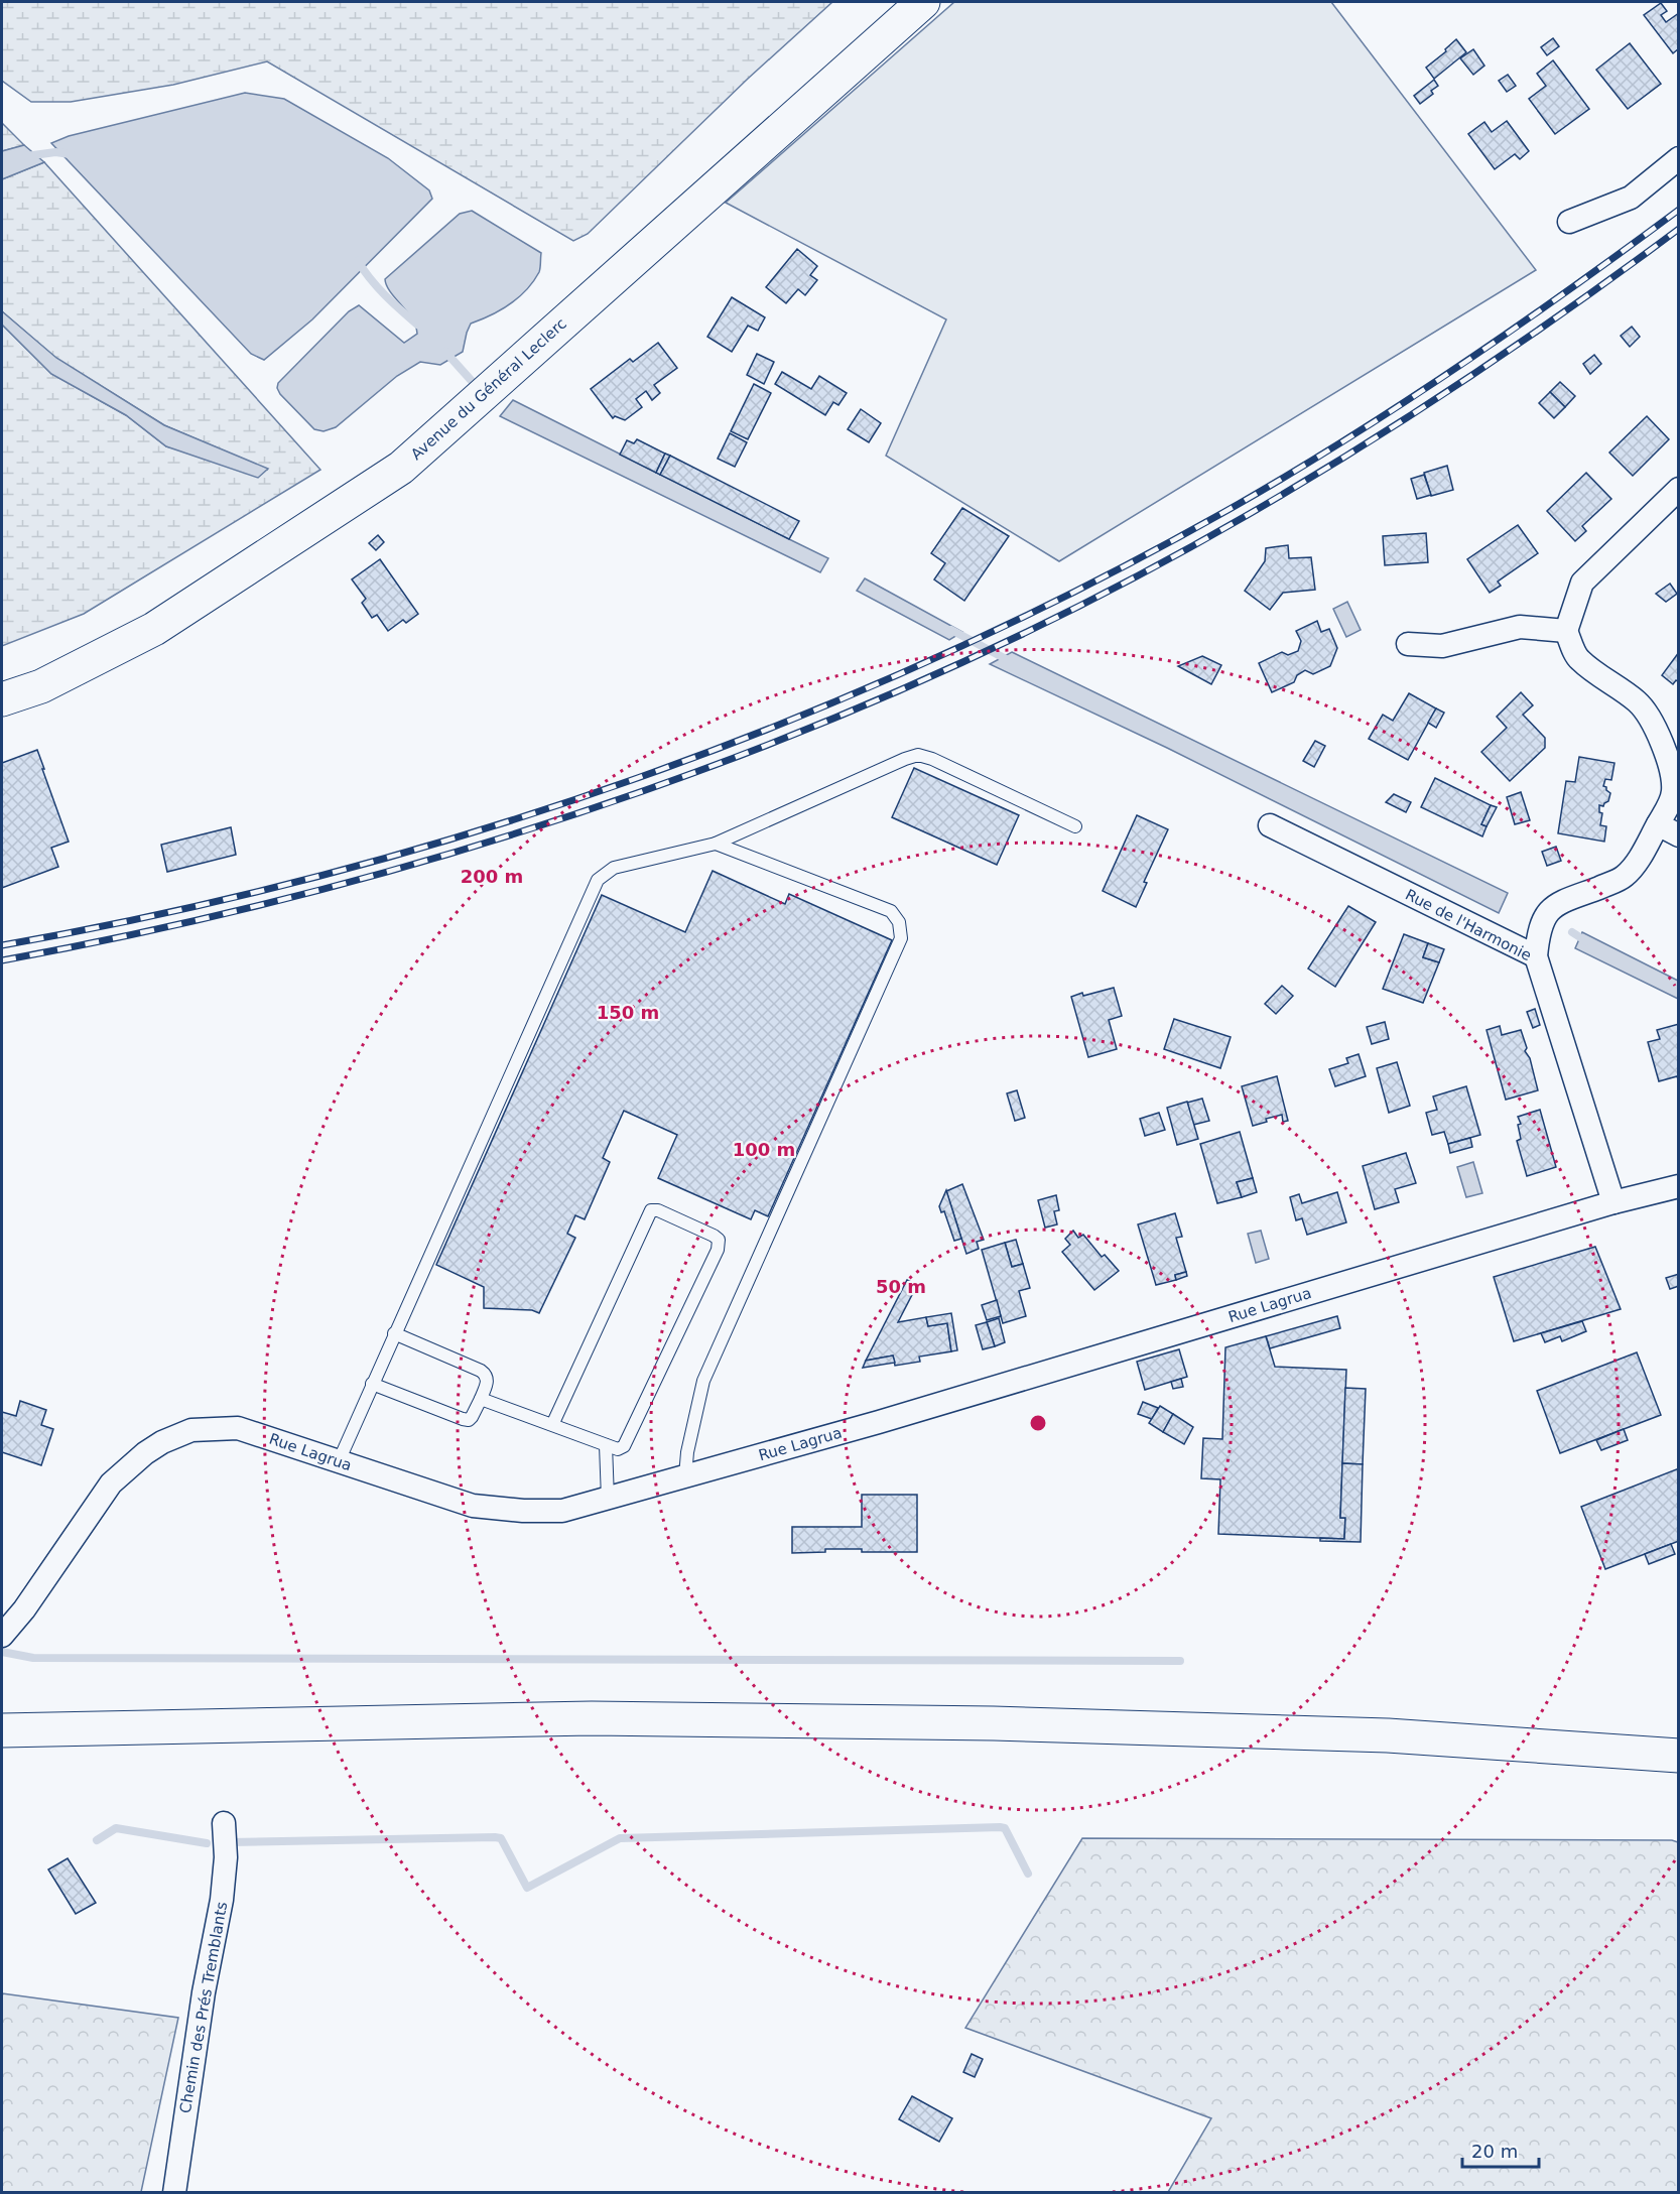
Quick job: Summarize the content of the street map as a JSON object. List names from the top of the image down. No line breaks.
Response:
{"streets":{"main road":["Avenue du Général Leclerc"],"street":["Rue de l'Harmonie","Rue Lagrua","Chemin des Prés Tremblants"]},"crossings":[["Rue de l'Harmonie","Rue Lagrua"]],"scale_bar":"20 m","rings":["200 m","150 m","100 m","50 m"]}
